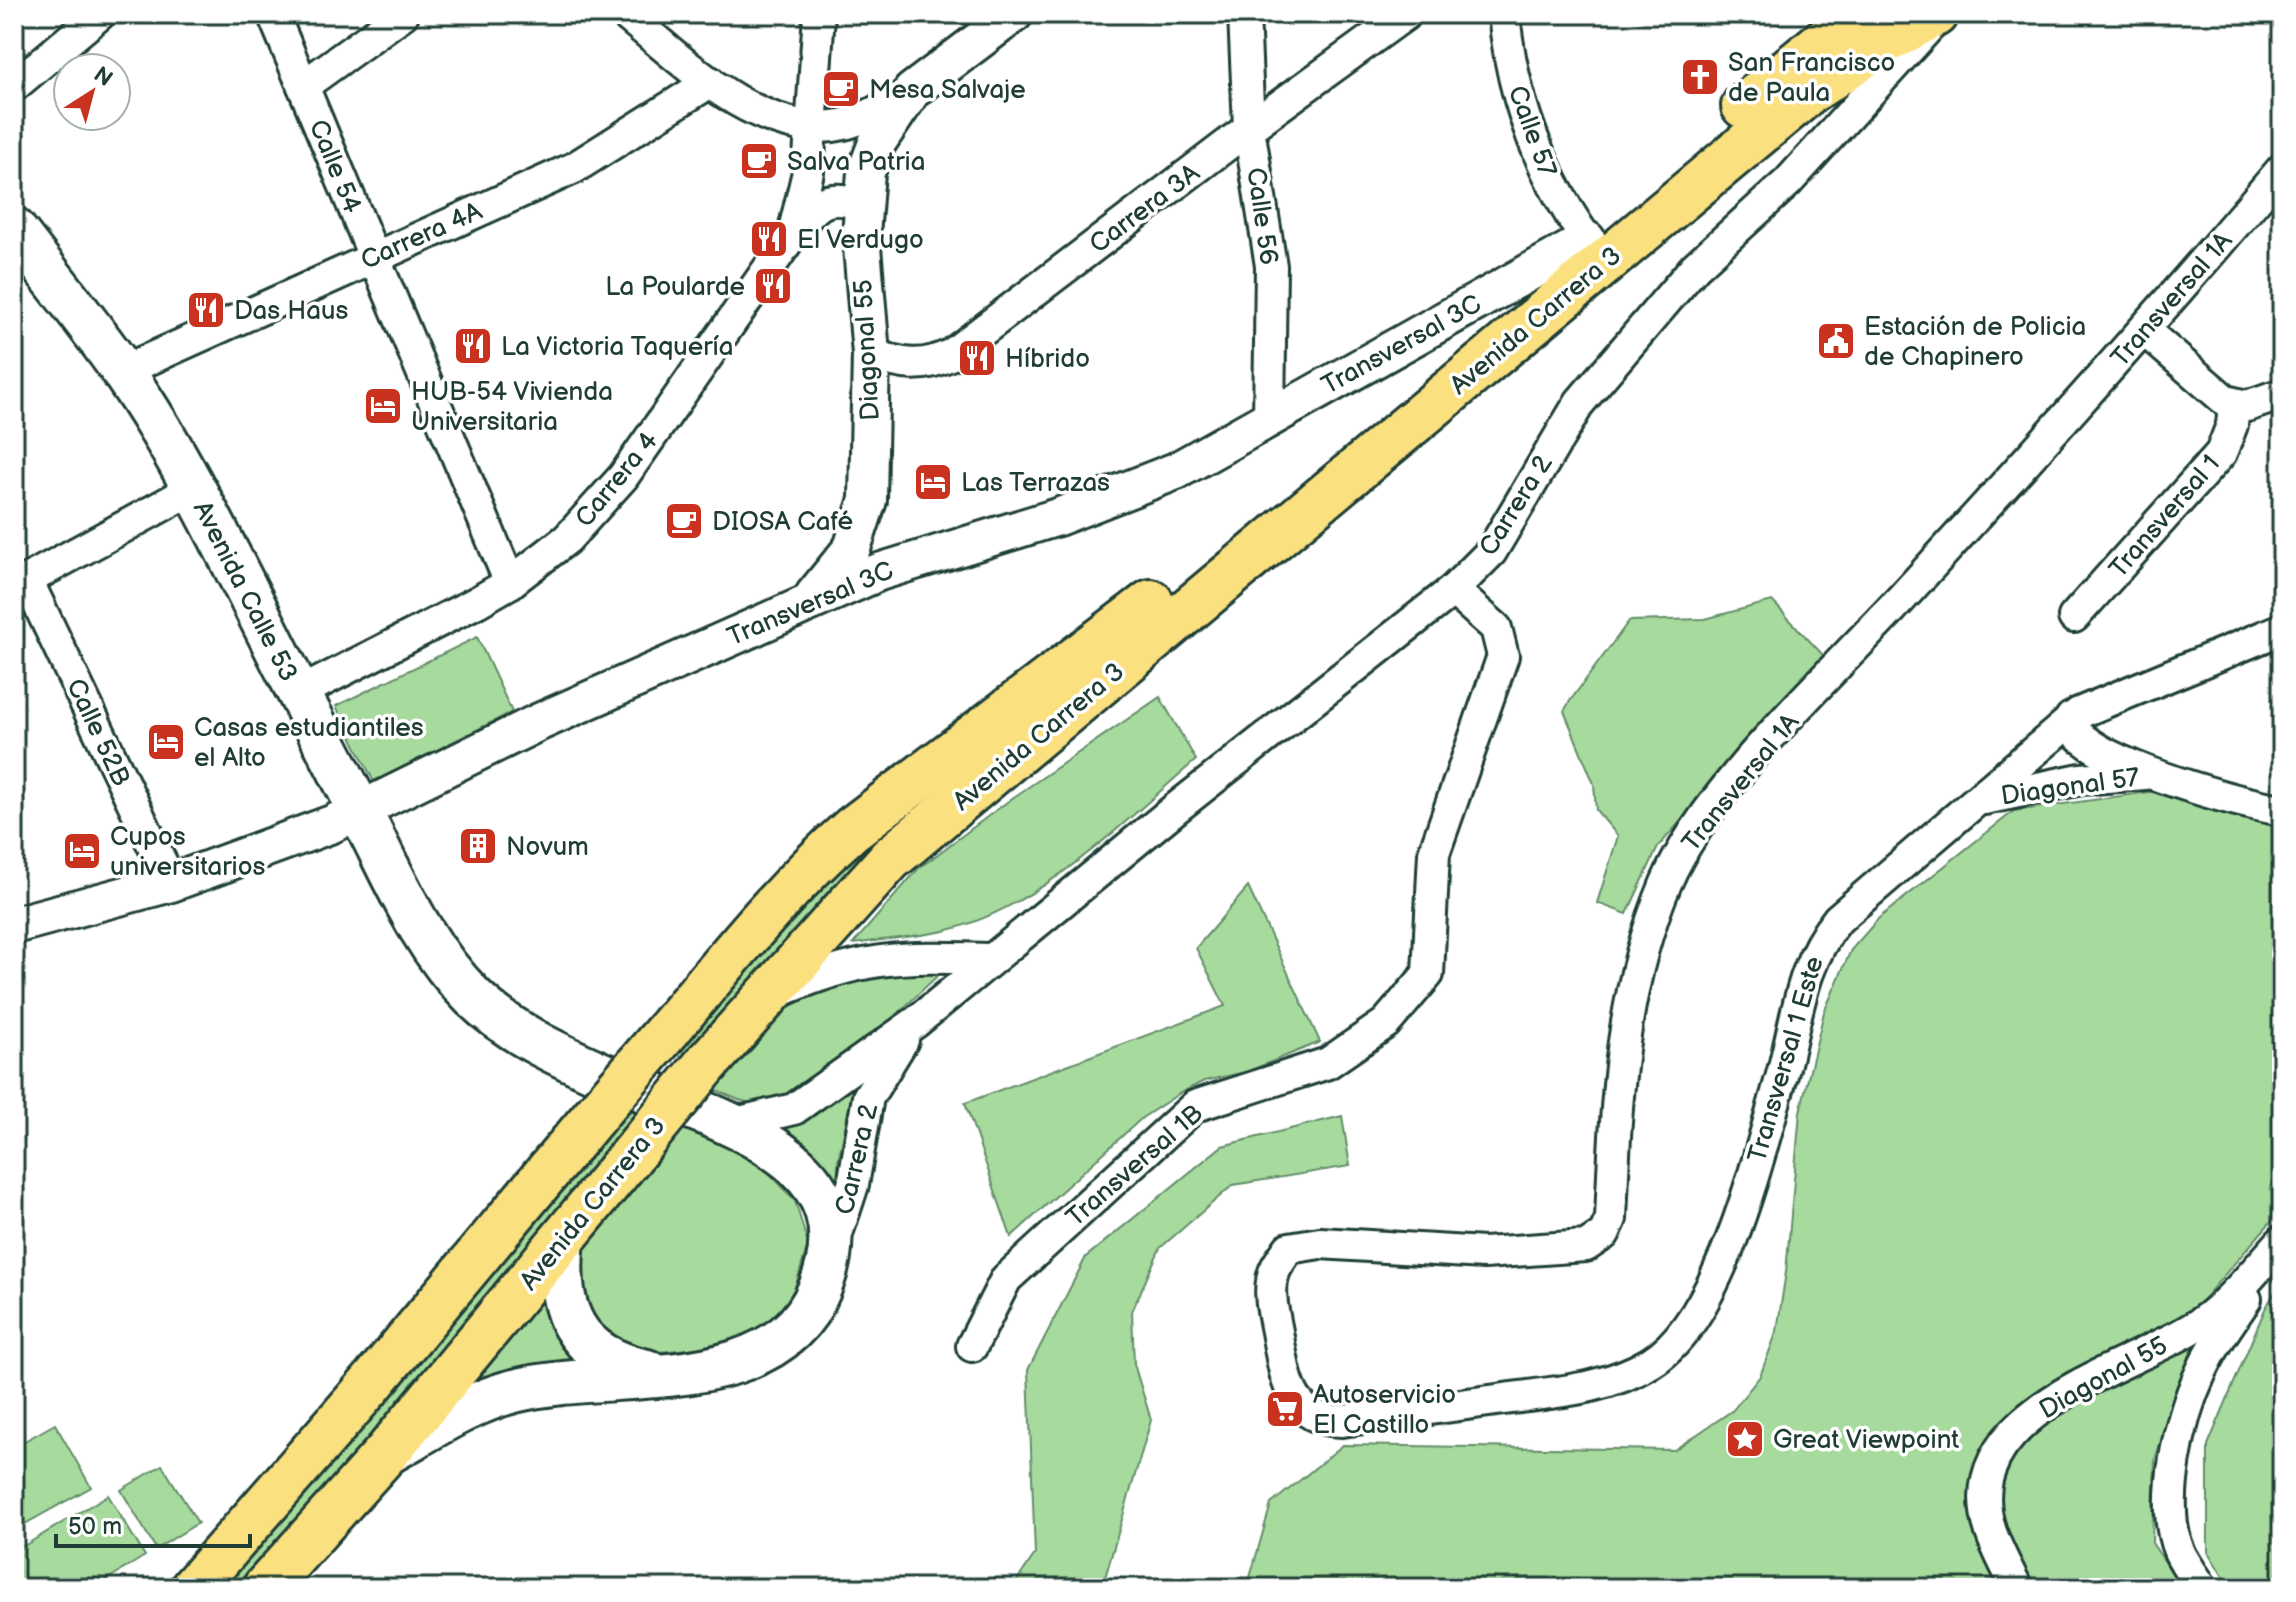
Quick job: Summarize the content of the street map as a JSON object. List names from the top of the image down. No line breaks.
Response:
{"streets":{"main road":["Avenida Carrera 3","Avenida Calle 53"],"street":["Calle 57","Calle 54","Carrera 3A","Calle 56","Carrera 4A","Transversal 1A","Transversal 3C","Diagonal 55","Carrera 4","Carrera 2","Transversal 1","Calle 52B","Diagonal 57","Transversal 1 Este","Transversal 1B"]},"crossings":[["Calle 57","Avenida Carrera 3"],["Calle 57","Transversal 3C"],["Calle 54","Carrera 4A"],["Calle 54","Carrera 4"],["Carrera 3A","Calle 56"],["Carrera 3A","Diagonal 55"],["Calle 56","Transversal 3C"],["Carrera 4A","Avenida Calle 53"],["Transversal 1A","Transversal 1 Este"],["Avenida Carrera 3","Transversal 3C"],["Avenida Carrera 3","Carrera 2"],["Avenida Carrera 3","Avenida Calle 53"],["Transversal 3C","Diagonal 55"],["Transversal 3C","Avenida Calle 53"],["Transversal 3C","Calle 52B"],["Diagonal 55","Carrera 4"],["Carrera 4","Avenida Calle 53"],["Carrera 2","Avenida Calle 53"],["Carrera 2","Transversal 1B"],["Diagonal 57","Transversal 1 Este"]],"places":{"church":["San Francisco de Paula"],"cafe":["Mesa Salvaje","Salva Patria","DIOSA Café"],"restaurant":["El Verdugo","La Poularde","Das Haus","La Victoria Taquería","Híbrido"],"public building":["Estación de Policia de Chapinero"],"hotel":["HUB-54 Vivienda Universitaria","Las Terrazas","Casas estudiantiles el Alto","Cupos universitarios"],"building":["Novum"],"supermarket":["Autoservicio El Castillo"],"place":["Great Viewpoint"]},"scale_bar":"50 m","north":"top right"}
